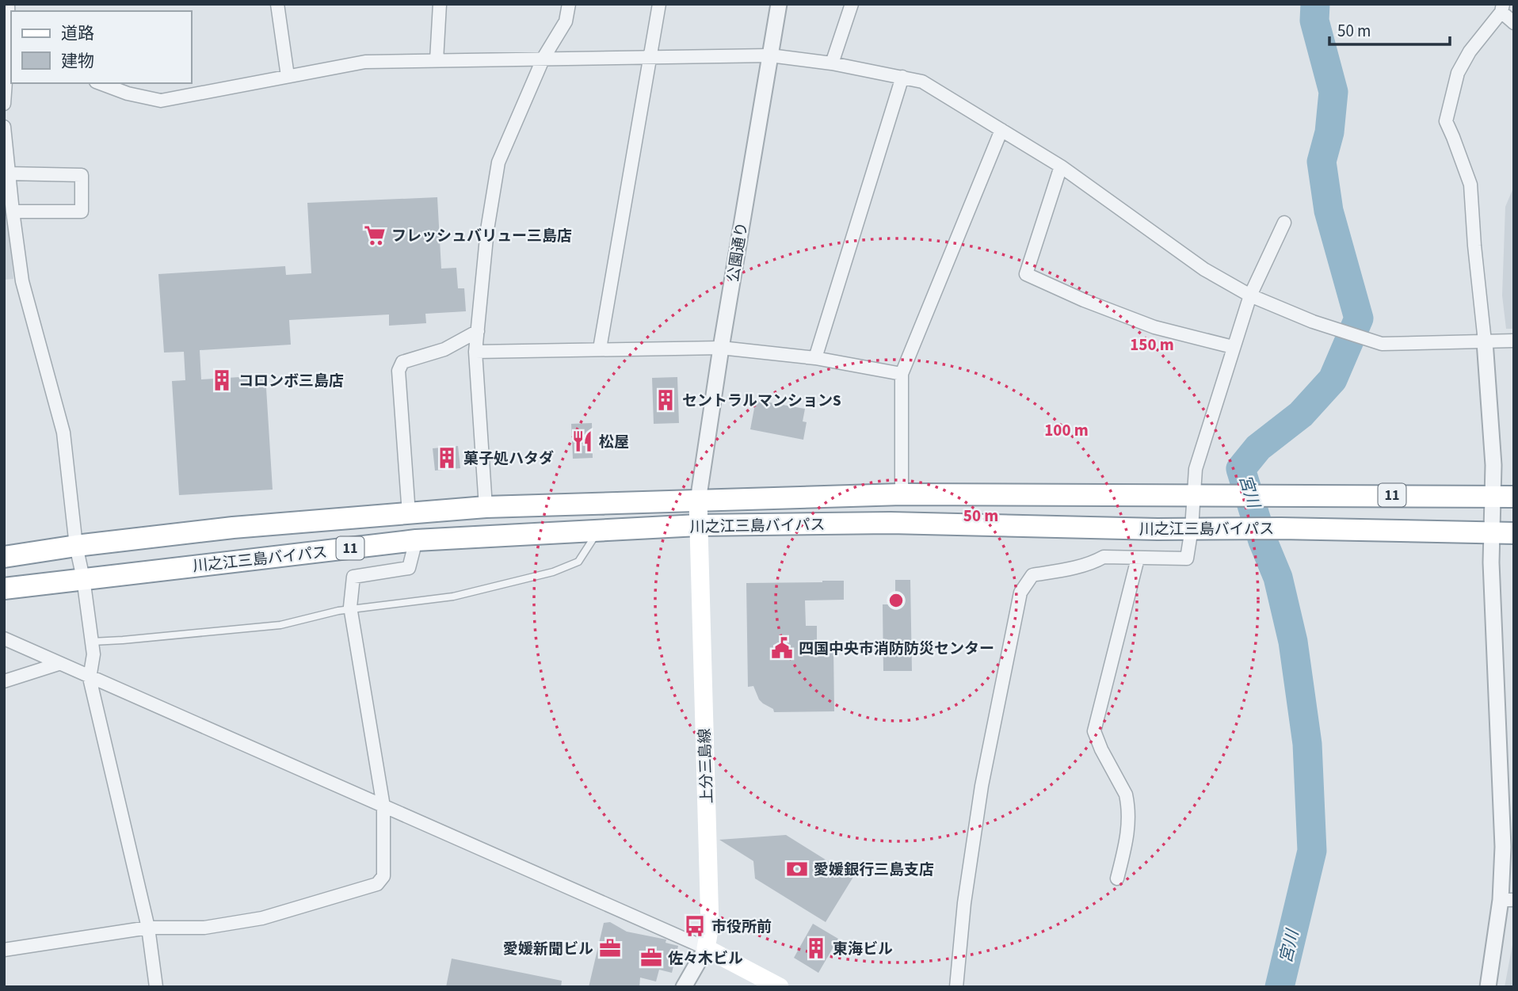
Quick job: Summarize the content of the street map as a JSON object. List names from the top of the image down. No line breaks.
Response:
{"streets":{"highway":["11","川之江三島バイパス"],"main road":["上分三島線"],"street":["公園通り"]},"crossings":[["公園通り","川之江三島バイパス"],["公園通り","上分三島線"],["川之江三島バイパス","上分三島線"]],"water":["宮川"],"places":{"supermarket":["フレッシュバリュー三島店"],"building":["コロンボ三島店","セントラルマンションS","菓子処ハタダ","東海ビル"],"restaurant":["松屋"],"public building":["四国中央市消防防災センター"],"bank":["愛媛銀行三島支店"],"bus stop":["市役所前"],"office":["愛媛新聞ビル","佐々木ビル"]},"legend":["道路","建物"],"scale_bar":"50 m","rings":["150 m","100 m","50 m"]}
